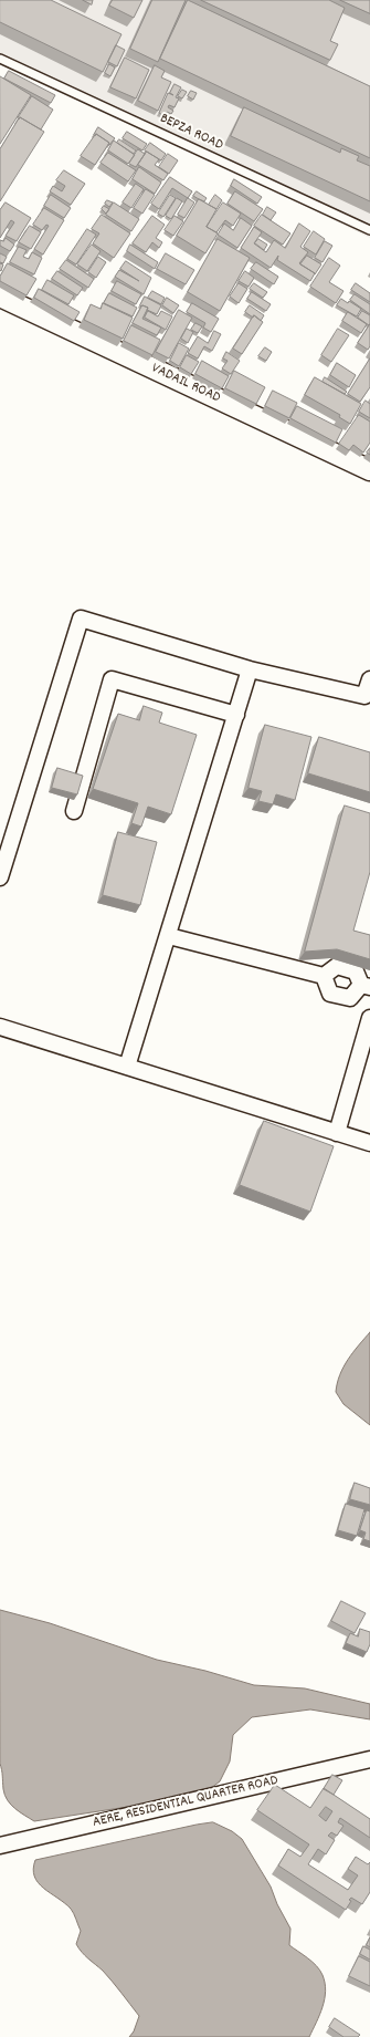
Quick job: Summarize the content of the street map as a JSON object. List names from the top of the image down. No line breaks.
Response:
{"streets":{"street":["VADAIL ROAD","AERE, RESIDENTIAL QUARTER ROAD"],"lane":["BEPZA ROAD"]}}
